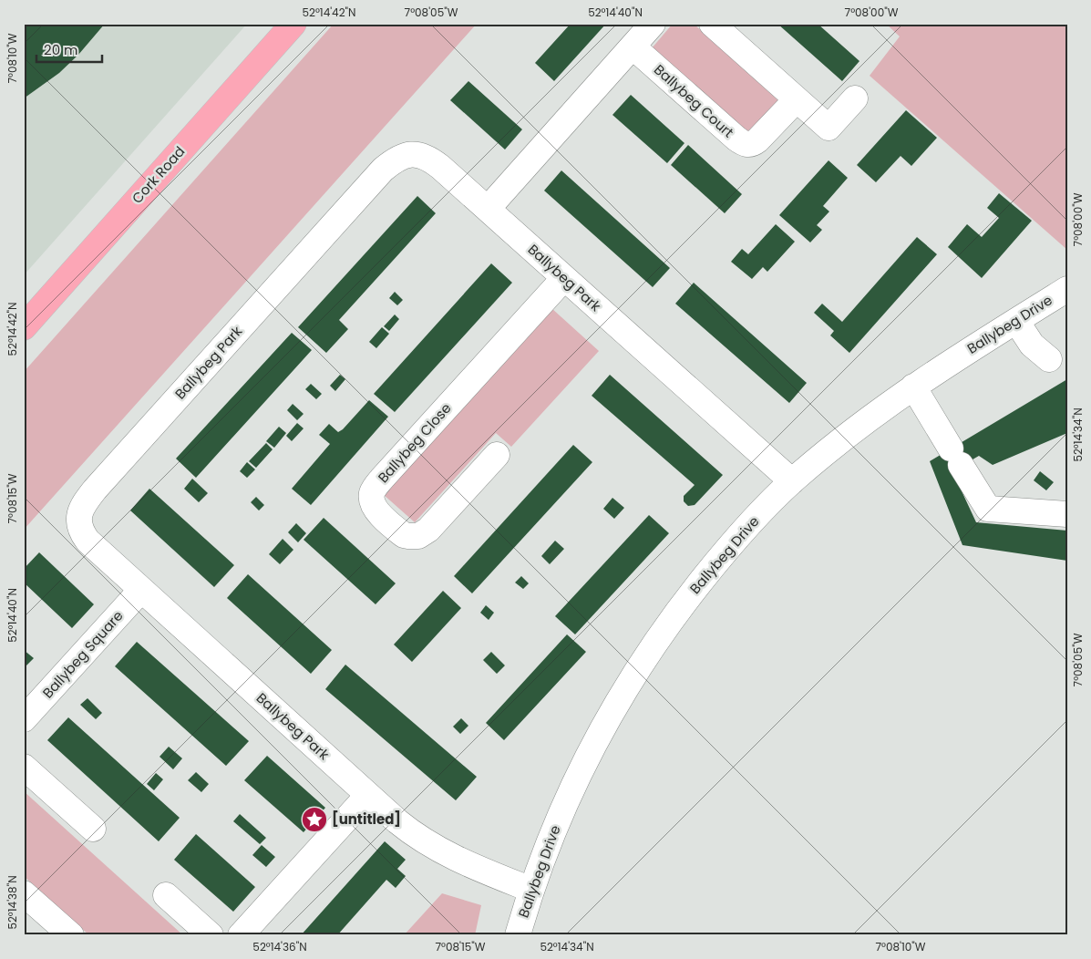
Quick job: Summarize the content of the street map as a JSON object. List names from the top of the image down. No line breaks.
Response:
{"streets":{"main road":["Cork Road"],"street":["Ballybeg Court","Ballybeg Park","Ballybeg Drive","Ballybeg Close","Ballybeg Square"]},"crossings":[["Ballybeg Park","Ballybeg Drive"],["Ballybeg Park","Ballybeg Close"],["Ballybeg Park","Ballybeg Square"]],"places":{"place":["[untitled]"]},"scale_bar":"20 m","coordinates":["52°14'42\"N","7°08'05\"W","52°14'40\"N","7°08'00\"W","7°08'10\"W","52°14'34\"N","7°08'15\"W","52°14'38\"N","52°14'36\"N"]}
